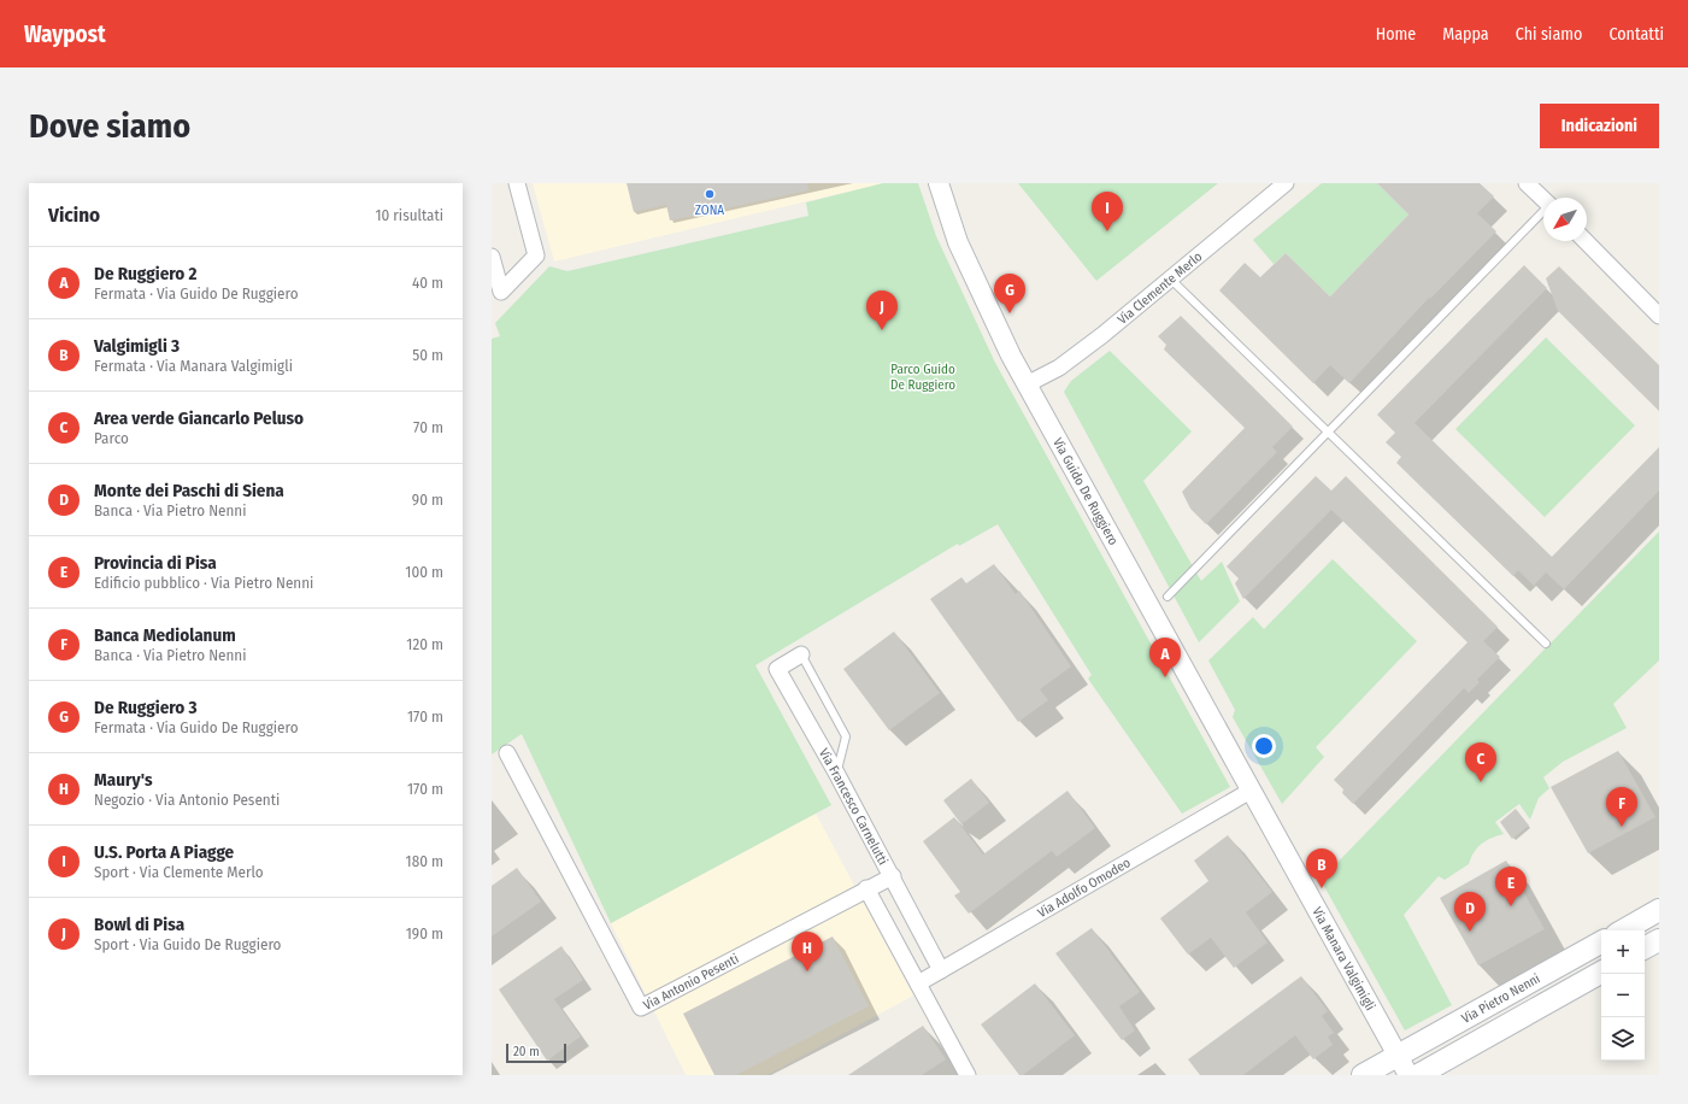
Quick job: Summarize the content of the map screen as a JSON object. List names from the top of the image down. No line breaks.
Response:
{"streets":{"main road":["Via Pietro Nenni"],"street":["Via Clemente Merlo","Via Guido De Ruggiero","Via Francesco Carnelutti","Via Adolfo Omodeo","Via Manara Valgimigli","Via Antonio Pesenti"]},"crossings":[["Via Clemente Merlo","Via Guido De Ruggiero"],["Via Guido De Ruggiero","Via Adolfo Omodeo"],["Via Guido De Ruggiero","Via Manara Valgimigli"],["Via Francesco Carnelutti","Via Adolfo Omodeo"],["Via Francesco Carnelutti","Via Antonio Pesenti"],["Via Adolfo Omodeo","Via Manara Valgimigli"],["Via Manara Valgimigli","Via Pietro Nenni"]],"parks":["Parco Guido De Ruggiero"],"places":["ZONA"],"scale_bar":"20 m","north":"bottom left","page":{"header":"Waypost","nav":["Home","Mappa","Chi siamo","Contatti"],"buttons":"Indicazioni","title":"Dove siamo","heading":["Vicino","10 risultati"],"pins":["I","G","J","A","C","F","B","E","D","H"],"list":[{"mark":"A","name":"De Ruggiero 2","note":"Fermata · Via Guido De Ruggiero","value":"40 m"},{"mark":"B","name":"Valgimigli 3","note":"Fermata · Via Manara Valgimigli","value":"50 m"},{"mark":"C","name":"Area verde Giancarlo Peluso","note":"Parco","value":"70 m"},{"mark":"D","name":"Monte dei Paschi di Siena","note":"Banca · Via Pietro Nenni","value":"90 m"},{"mark":"E","name":"Provincia di Pisa","note":"Edificio pubblico · Via Pietro Nenni","value":"100 m"},{"mark":"F","name":"Banca Mediolanum","note":"Banca · Via Pietro Nenni","value":"120 m"},{"mark":"G","name":"De Ruggiero 3","note":"Fermata · Via Guido De Ruggiero","value":"170 m"},{"mark":"H","name":"Maury's","note":"Negozio · Via Antonio Pesenti","value":"170 m"},{"mark":"I","name":"U.S. Porta A Piagge","note":"Sport · Via Clemente Merlo","value":"180 m"},{"mark":"J","name":"Bowl di Pisa","note":"Sport · Via Guido De Ruggiero","value":"190 m"}],"map_buttons":["+","−"],"scale":"20 m"}}
